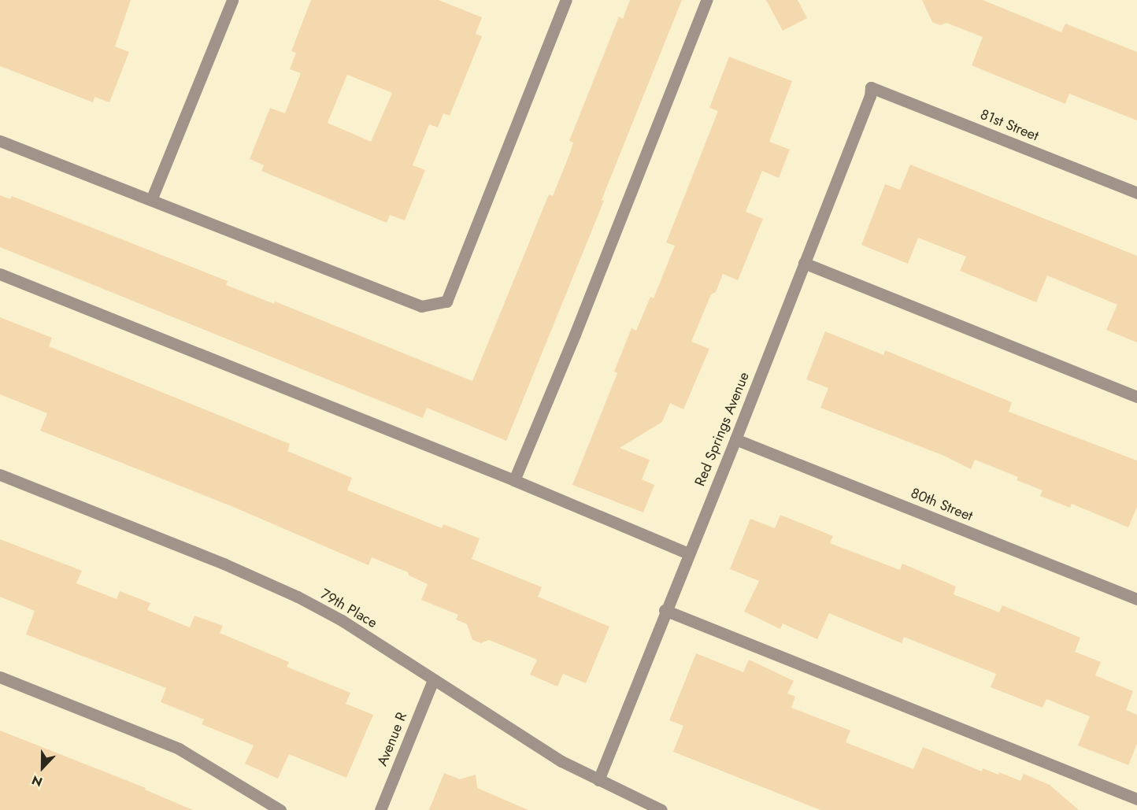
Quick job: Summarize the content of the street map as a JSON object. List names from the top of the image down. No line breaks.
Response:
{"streets":{"street":["81st Street","Red Springs Avenue","80th Street","79th Place","Avenue R"]},"crossings":[["81st Street","Red Springs Avenue"],["Red Springs Avenue","80th Street"],["Red Springs Avenue","79th Place"],["79th Place","Avenue R"]],"north":"bottom"}
